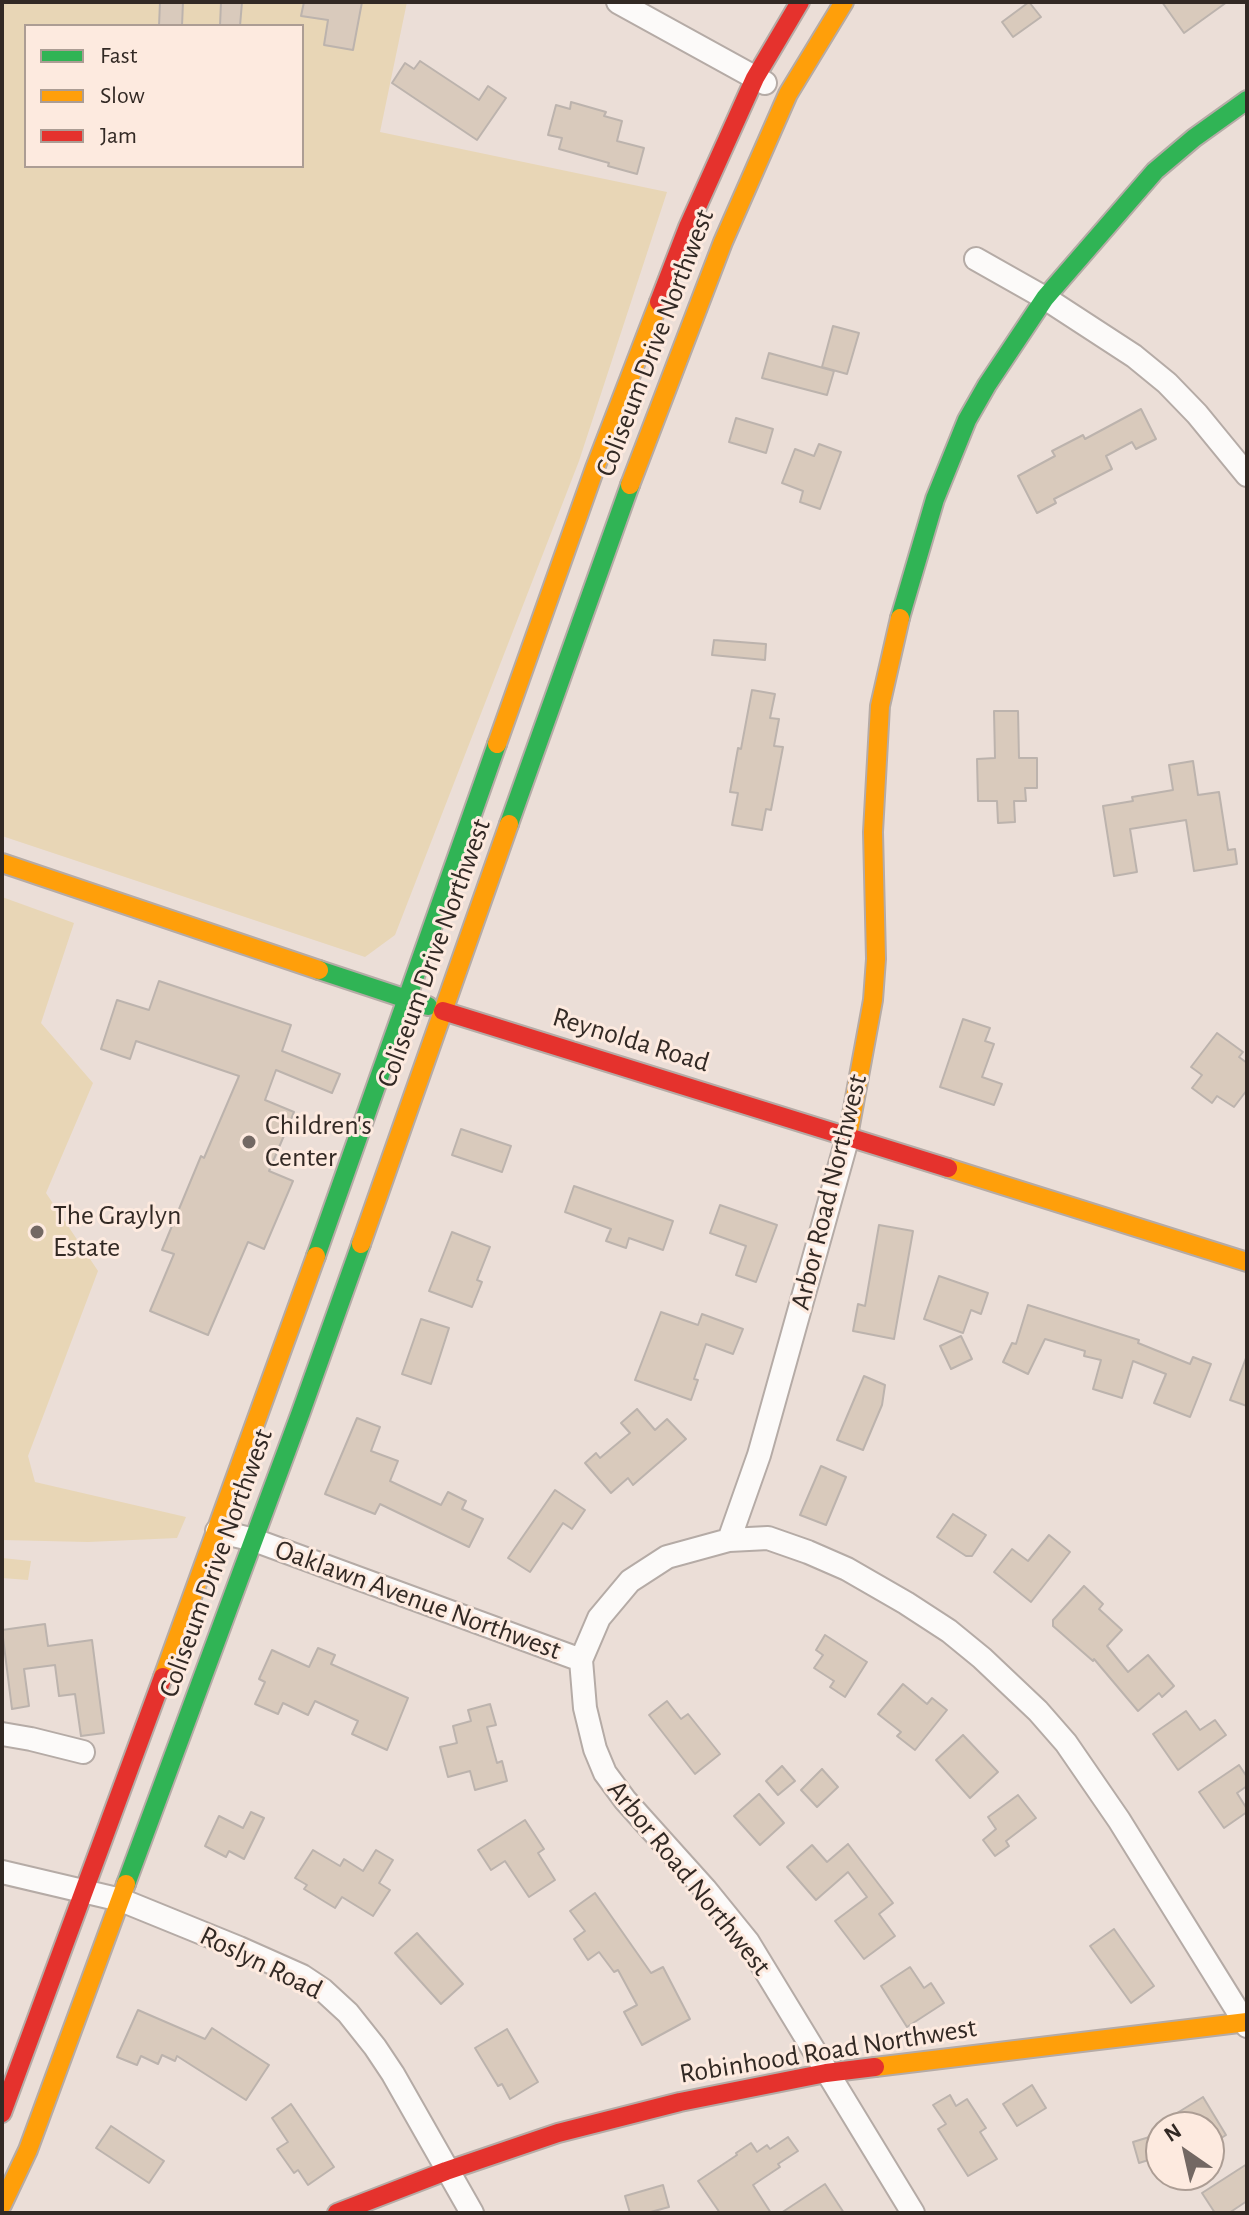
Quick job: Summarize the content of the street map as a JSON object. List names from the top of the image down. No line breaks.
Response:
{"streets":{"main road":["Coliseum Drive Northwest","Reynolda Road","Arbor Road Northwest","Robinhood Road Northwest"],"street":["Oaklawn Avenue Northwest","Roslyn Road"]},"crossings":[["Coliseum Drive Northwest","Reynolda Road"],["Coliseum Drive Northwest","Oaklawn Avenue Northwest"],["Coliseum Drive Northwest","Roslyn Road"],["Reynolda Road","Arbor Road Northwest"],["Arbor Road Northwest","Oaklawn Avenue Northwest"],["Arbor Road Northwest","Robinhood Road Northwest"],["Roslyn Road","Robinhood Road Northwest"]],"places":["Children's Center","The Graylyn Estate"],"legend":["Fast","Slow","Jam"],"north":"top left"}
